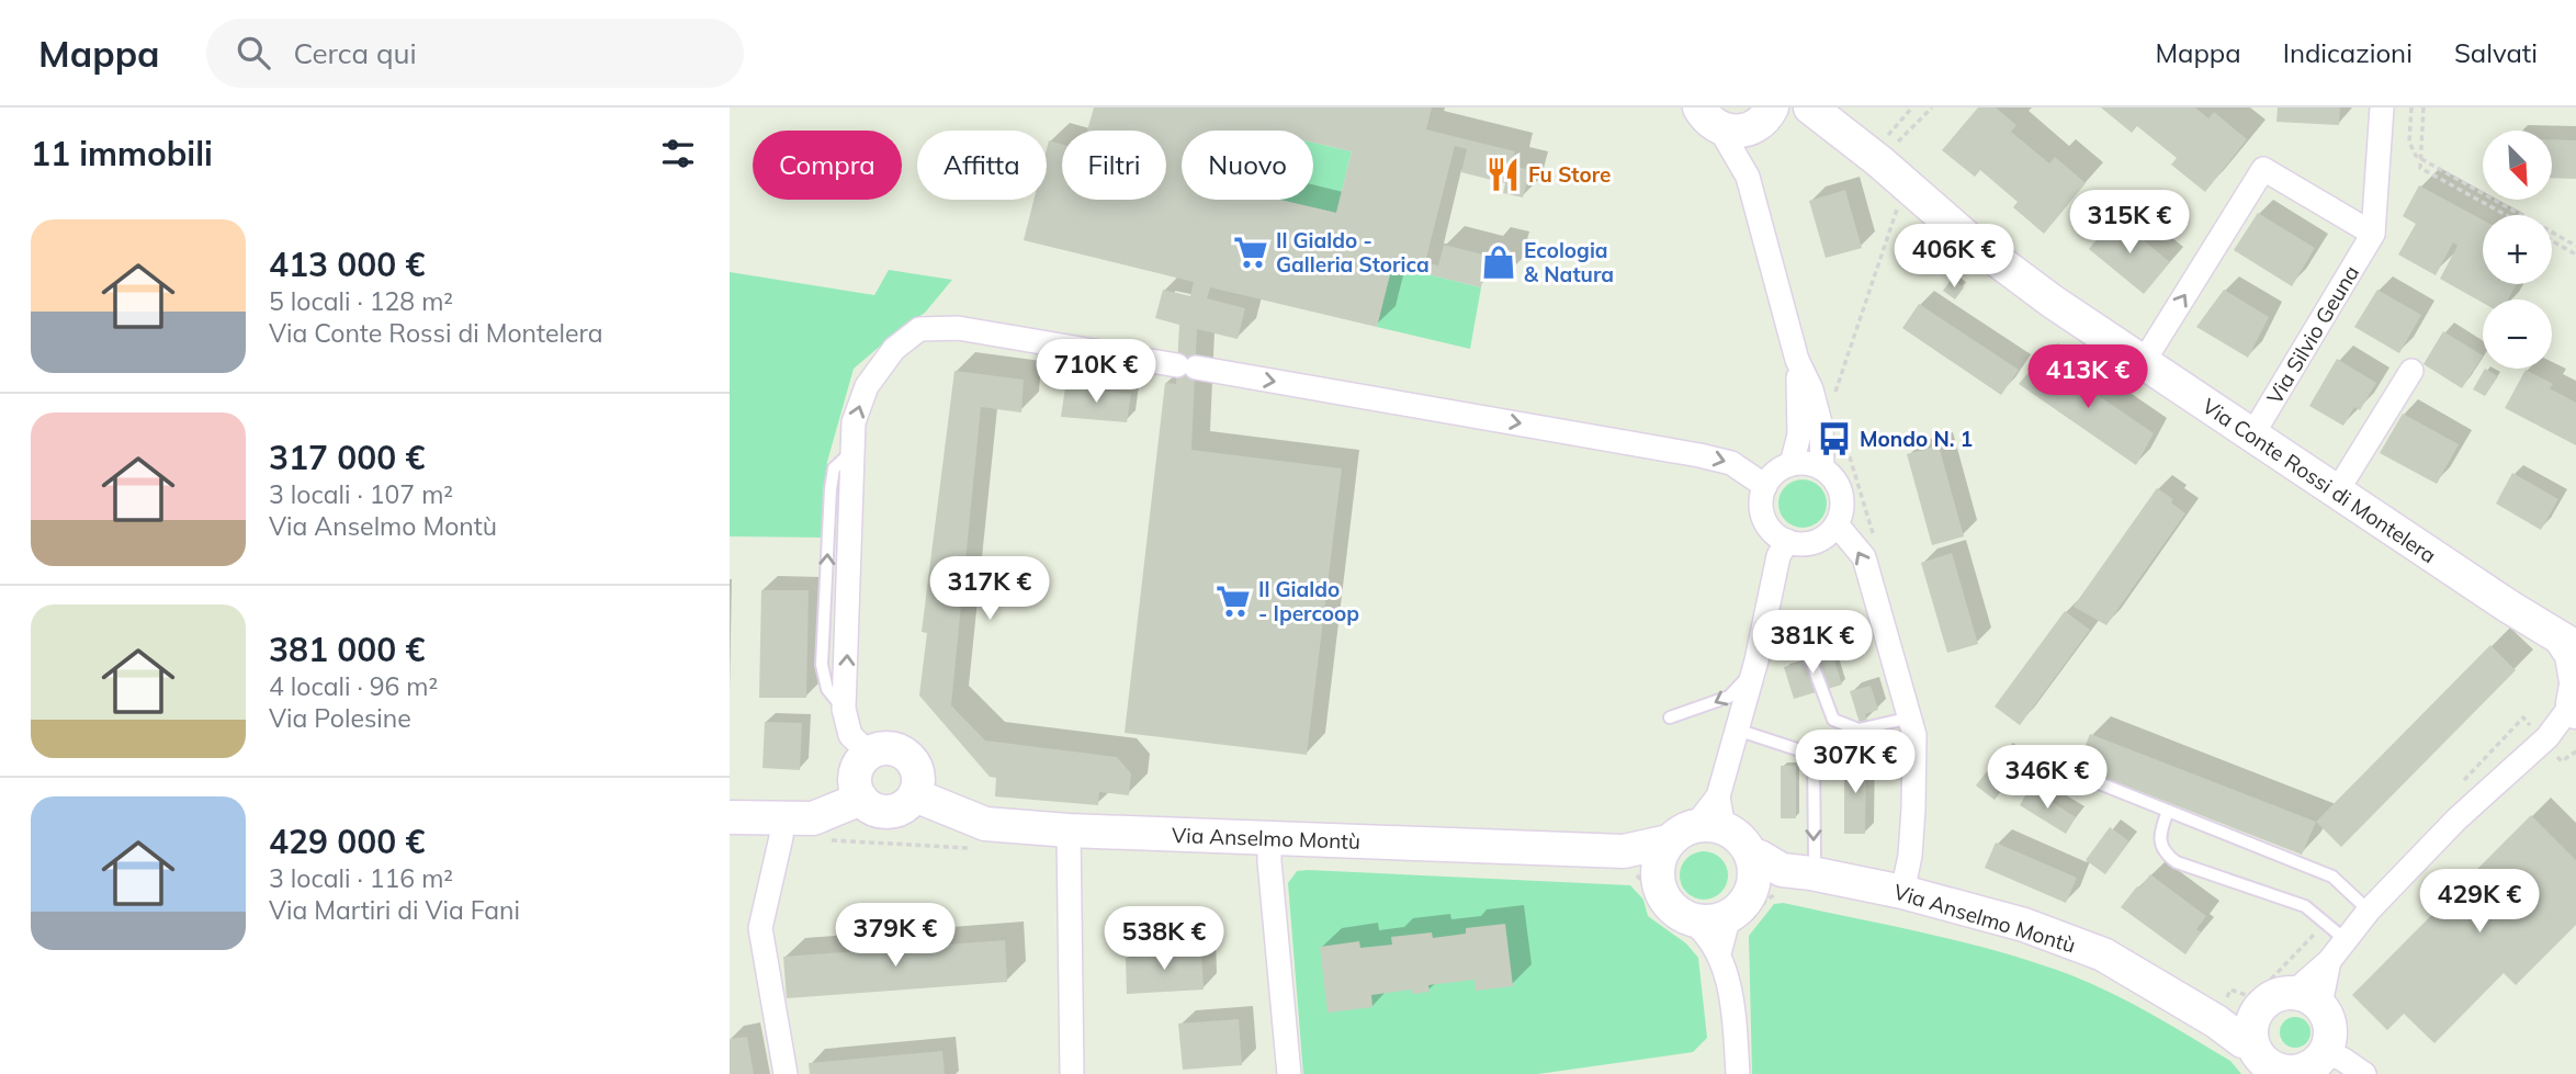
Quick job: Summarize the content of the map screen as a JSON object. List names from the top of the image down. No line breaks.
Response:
{"streets":{"street":["Via Silvio Geuna","Via Conte Rossi di Montelera","Via Anselmo Montù"]},"crossings":[["Via Silvio Geuna","Via Conte Rossi di Montelera"]],"places":{"restaurant":["Fu Store"],"supermarket":["Il Gialdo - Galleria Storica","Il Gialdo - Ipercoop"],"shop":["Ecologia & Natura"],"bus stop":["Mondo N. 1"]},"north":"bottom right","page":{"header":"Mappa","search":"Cerca qui","nav":["Mappa","Indicazioni","Salvati"],"heading":"11 immobili","map_buttons":["+","−"],"chip":["Compra","Affitta","Filtri","Nuovo"],"price":["315K €","406K €","710K €","413K €","317K €","381K €","307K €","346K €","429K €","379K €","538K €"],"list":[{"name":"413 000 €","note":"5 locali · 128 m² · Via Conte Rossi di Montelera"},{"name":"317 000 €","note":"3 locali · 107 m² · Via Anselmo Montù"},{"name":"381 000 €","note":"4 locali · 96 m² · Via Polesine"},{"name":"429 000 €","note":"3 locali · 116 m² · Via Martiri di Via Fani"}]}}
